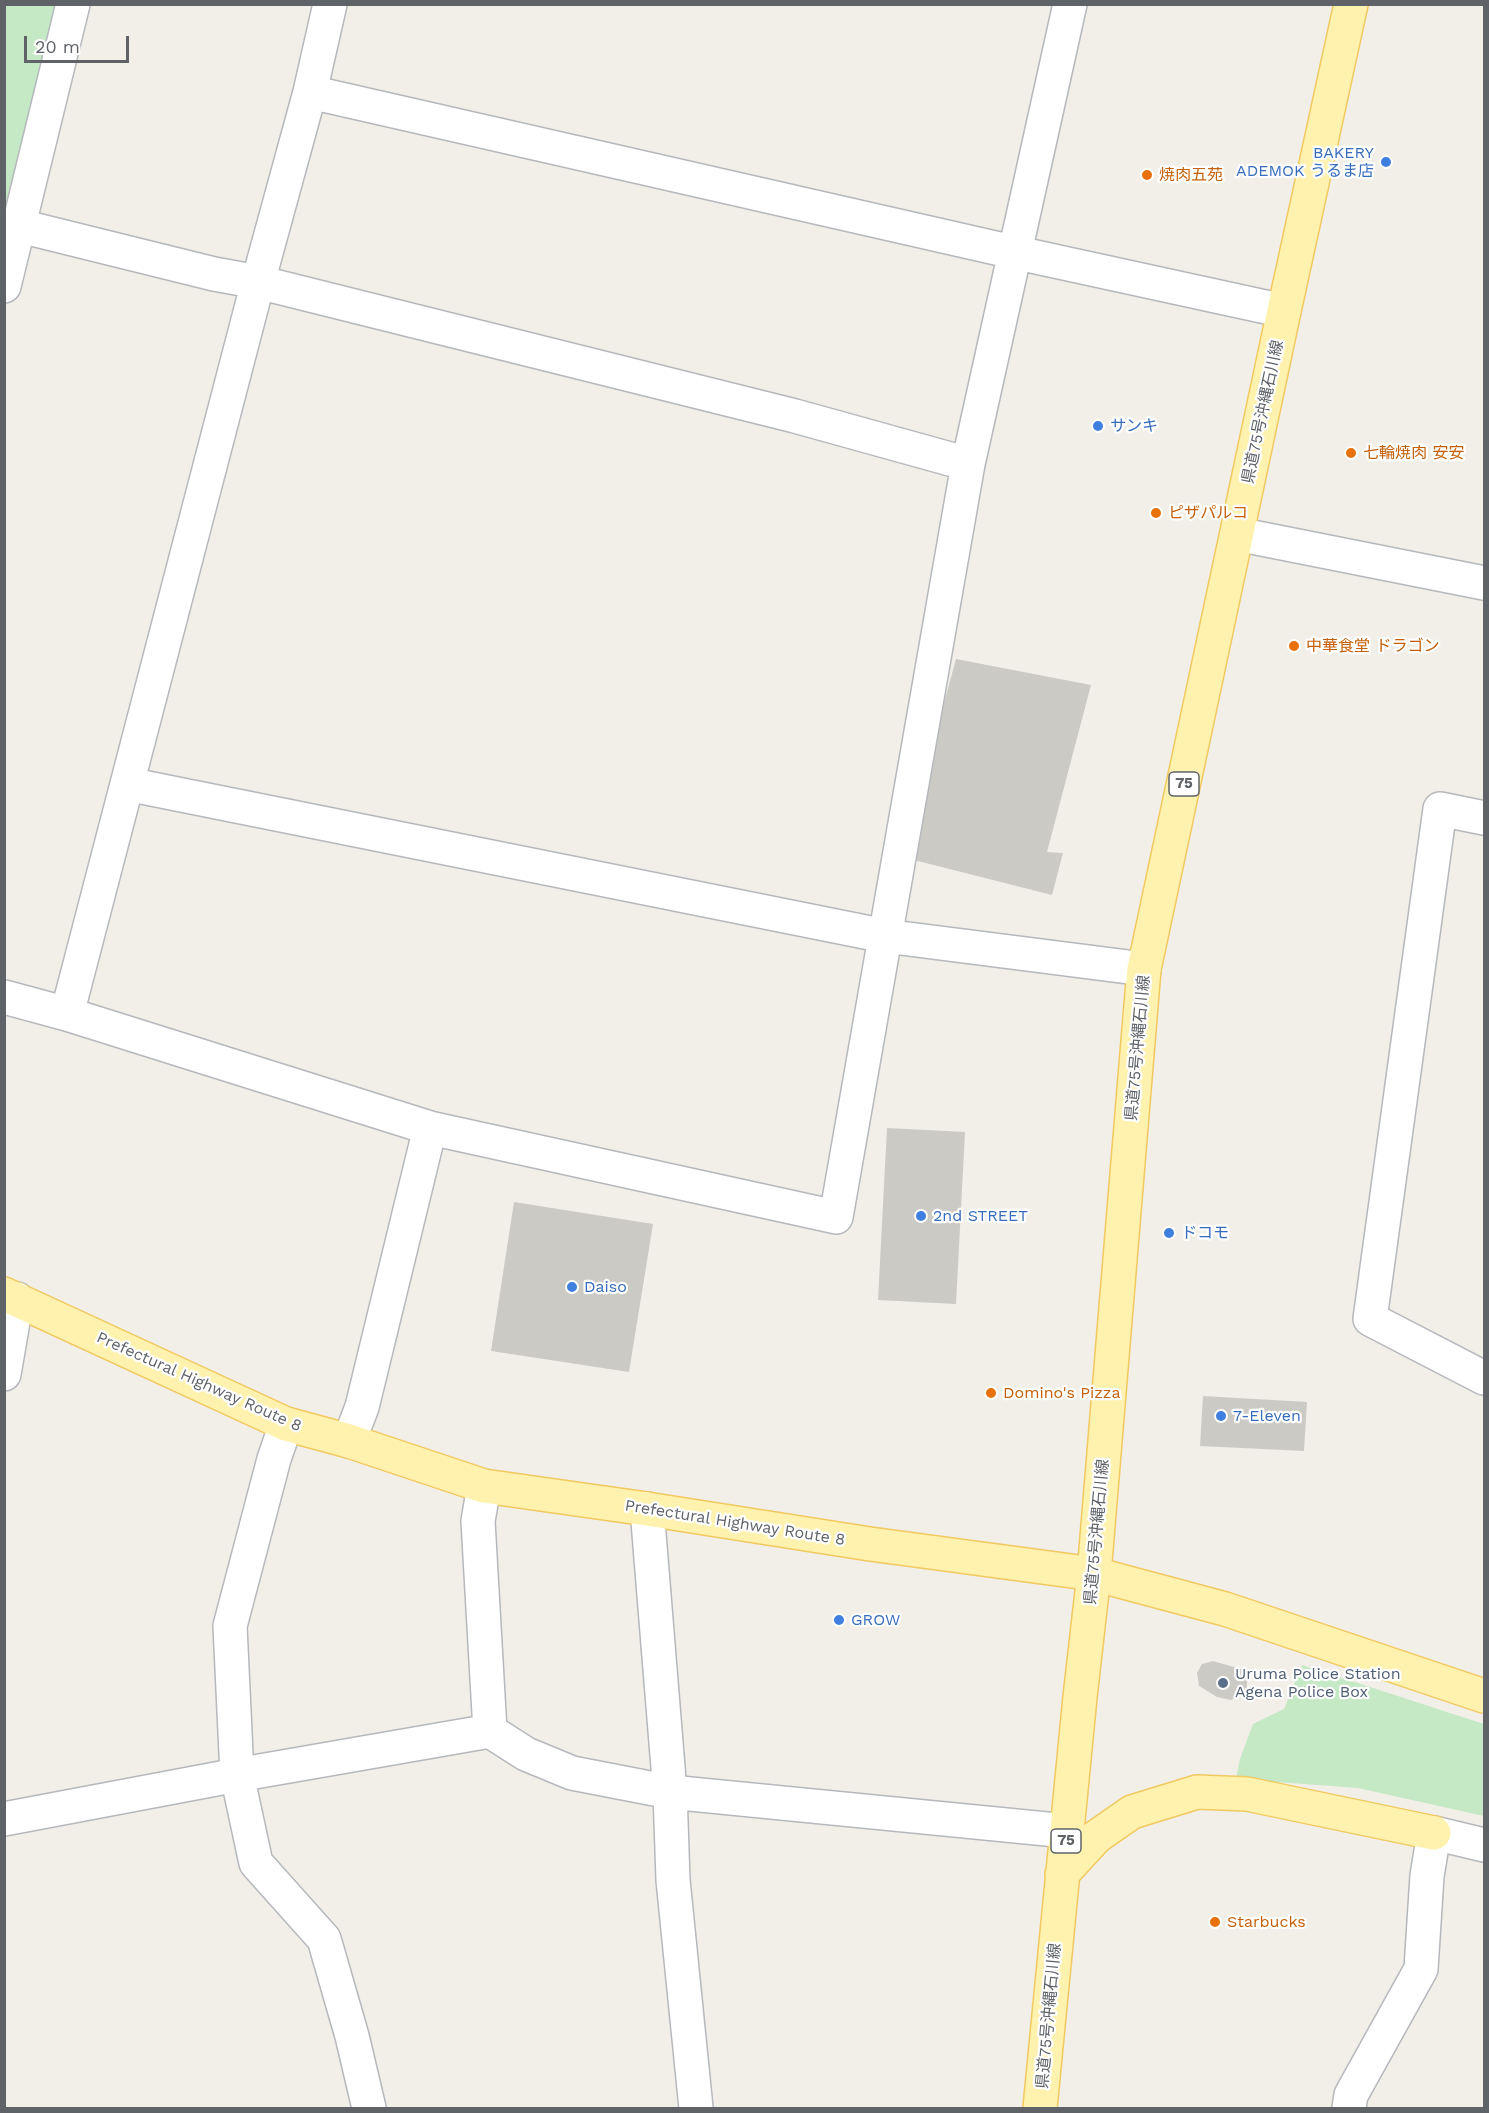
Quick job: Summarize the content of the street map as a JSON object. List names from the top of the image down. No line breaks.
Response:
{"streets":{"main road":["県道75号沖縄石川線","75","Prefectural Highway Route 8"]},"crossings":[["県道75号沖縄石川線","Prefectural Highway Route 8"]],"places":["BAKERY ADEMOK うるま店","焼肉五苑","サンキ","七輪焼肉 安安","ピザパルコ","中華食堂 ドラゴン","2nd STREET","ドコモ","Daiso","Domino's Pizza","7-Eleven","GROW","Uruma Police Station Agena Police Box","Starbucks"],"scale_bar":"20 m"}
